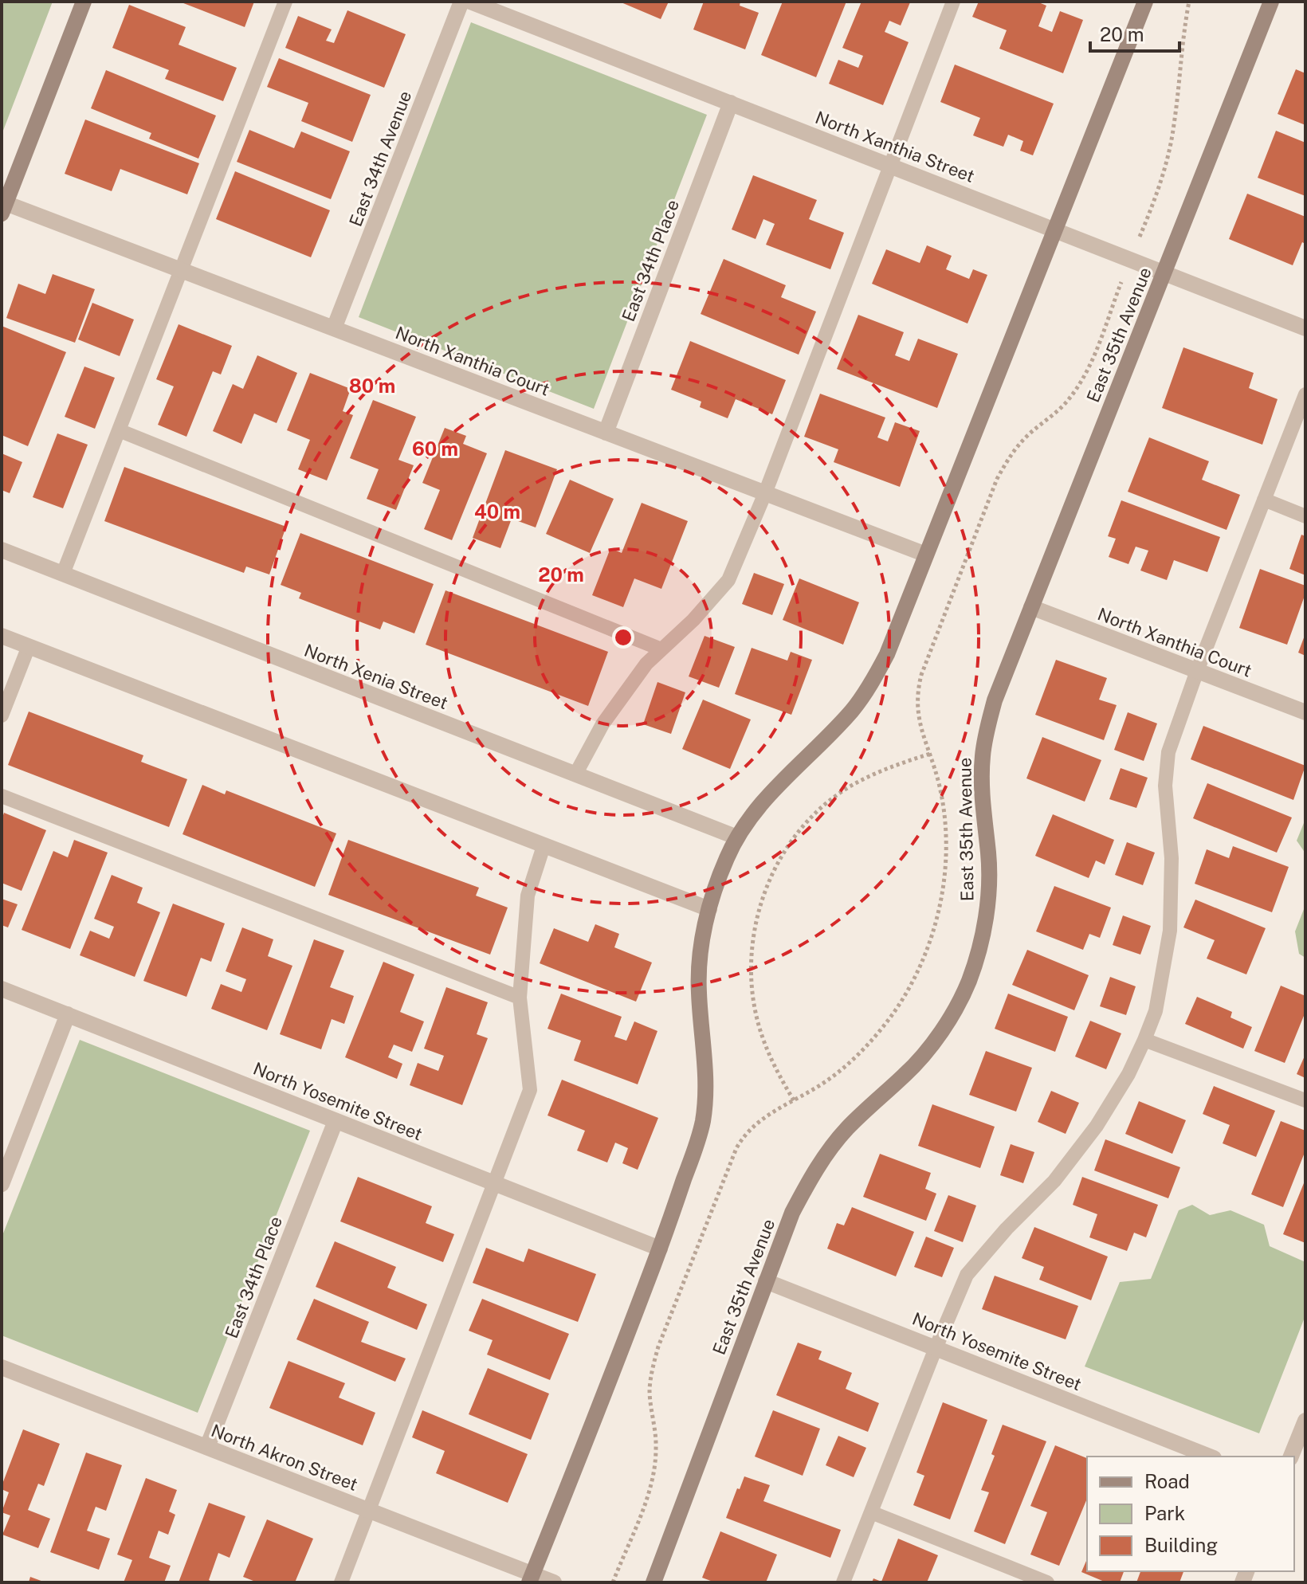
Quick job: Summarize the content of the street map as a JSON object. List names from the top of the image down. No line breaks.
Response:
{"streets":{"street":["North Xanthia Street","East 34th Avenue","East 34th Place","East 35th Avenue","North Xanthia Court","North Xenia Street","North Yosemite Street","North Akron Street"]},"crossings":[["North Xanthia Street","East 34th Place"],["North Xanthia Street","East 35th Avenue"],["East 34th Avenue","North Xanthia Court"],["East 34th Place","North Xanthia Court"],["East 34th Place","North Yosemite Street"],["East 34th Place","North Akron Street"],["East 35th Avenue","North Xanthia Court"],["East 35th Avenue","North Yosemite Street"]],"legend":["Road","Park","Building"],"scale_bar":"20 m","rings":["80 m","60 m","40 m","20 m"]}
